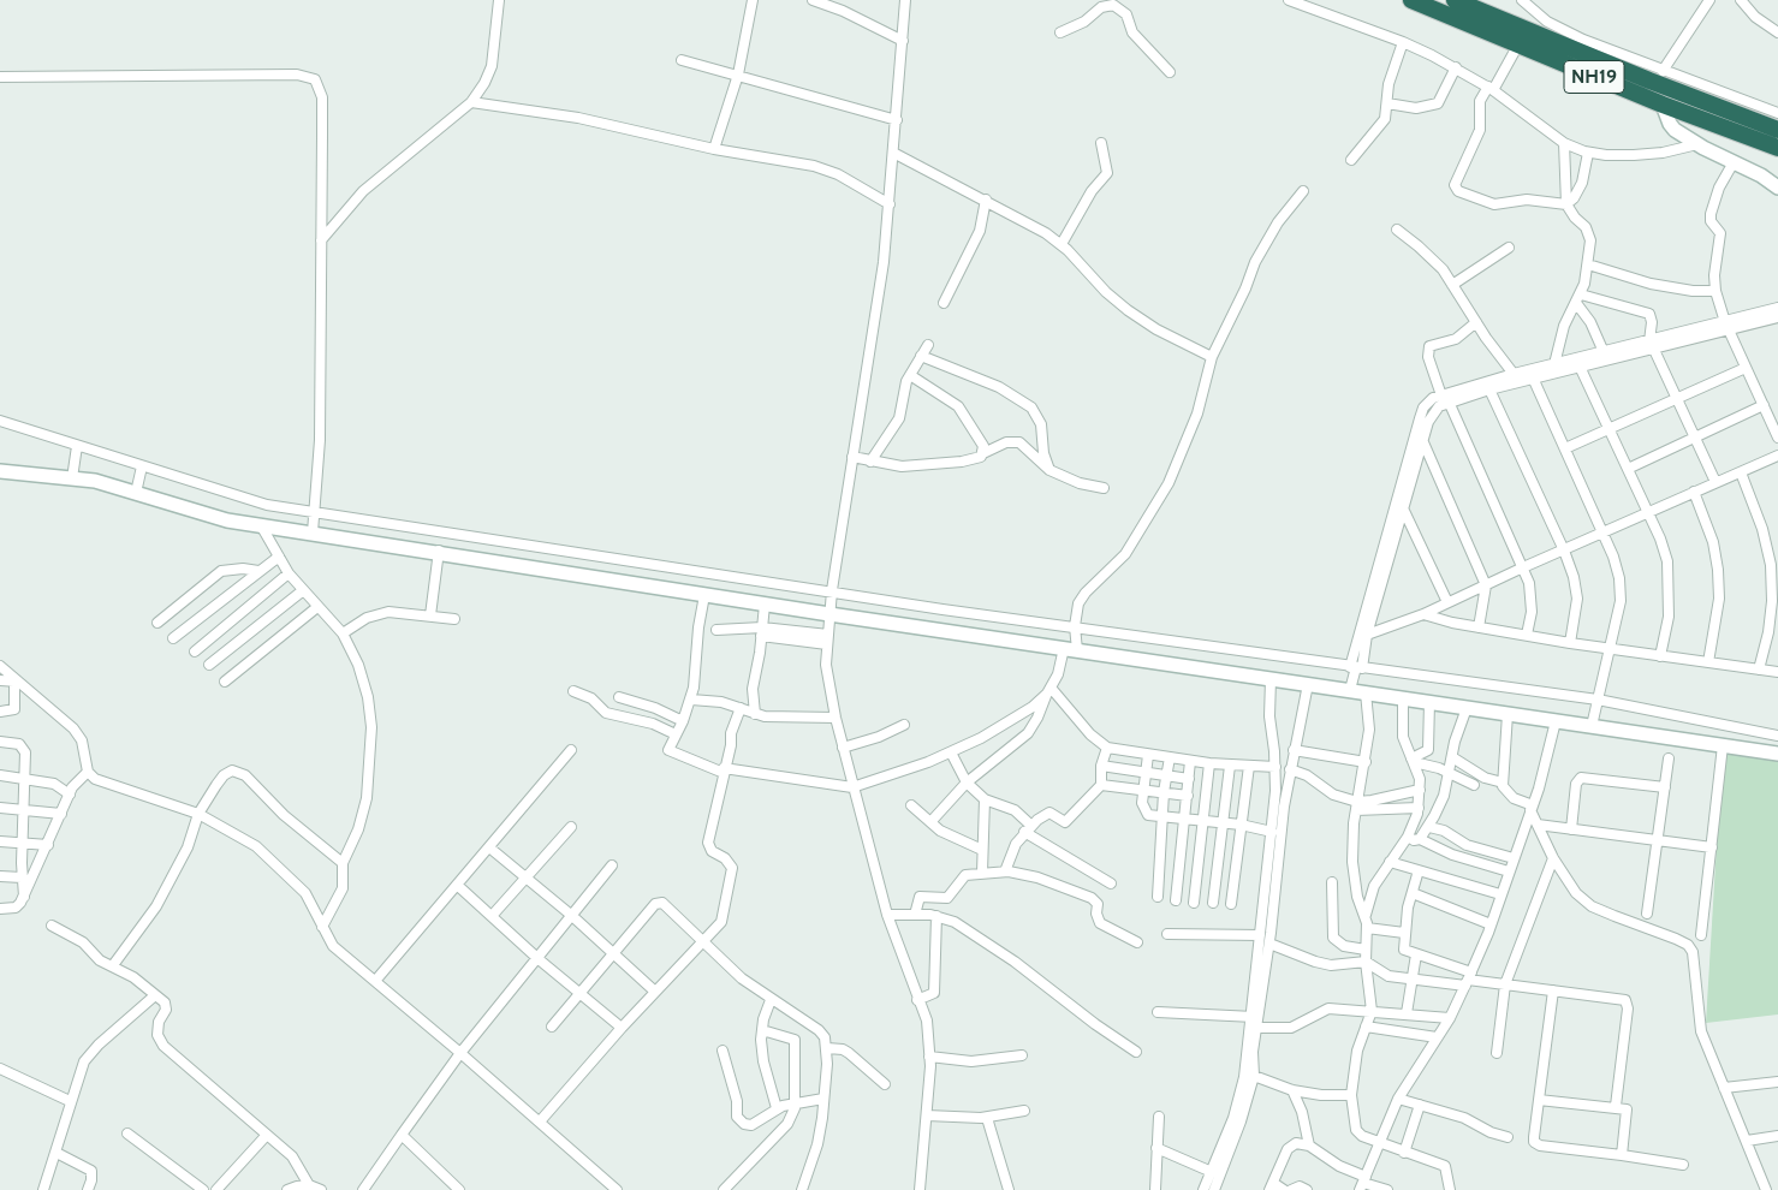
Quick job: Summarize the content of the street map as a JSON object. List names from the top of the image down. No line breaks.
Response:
{"streets":{"highway":["NH19"]}}
